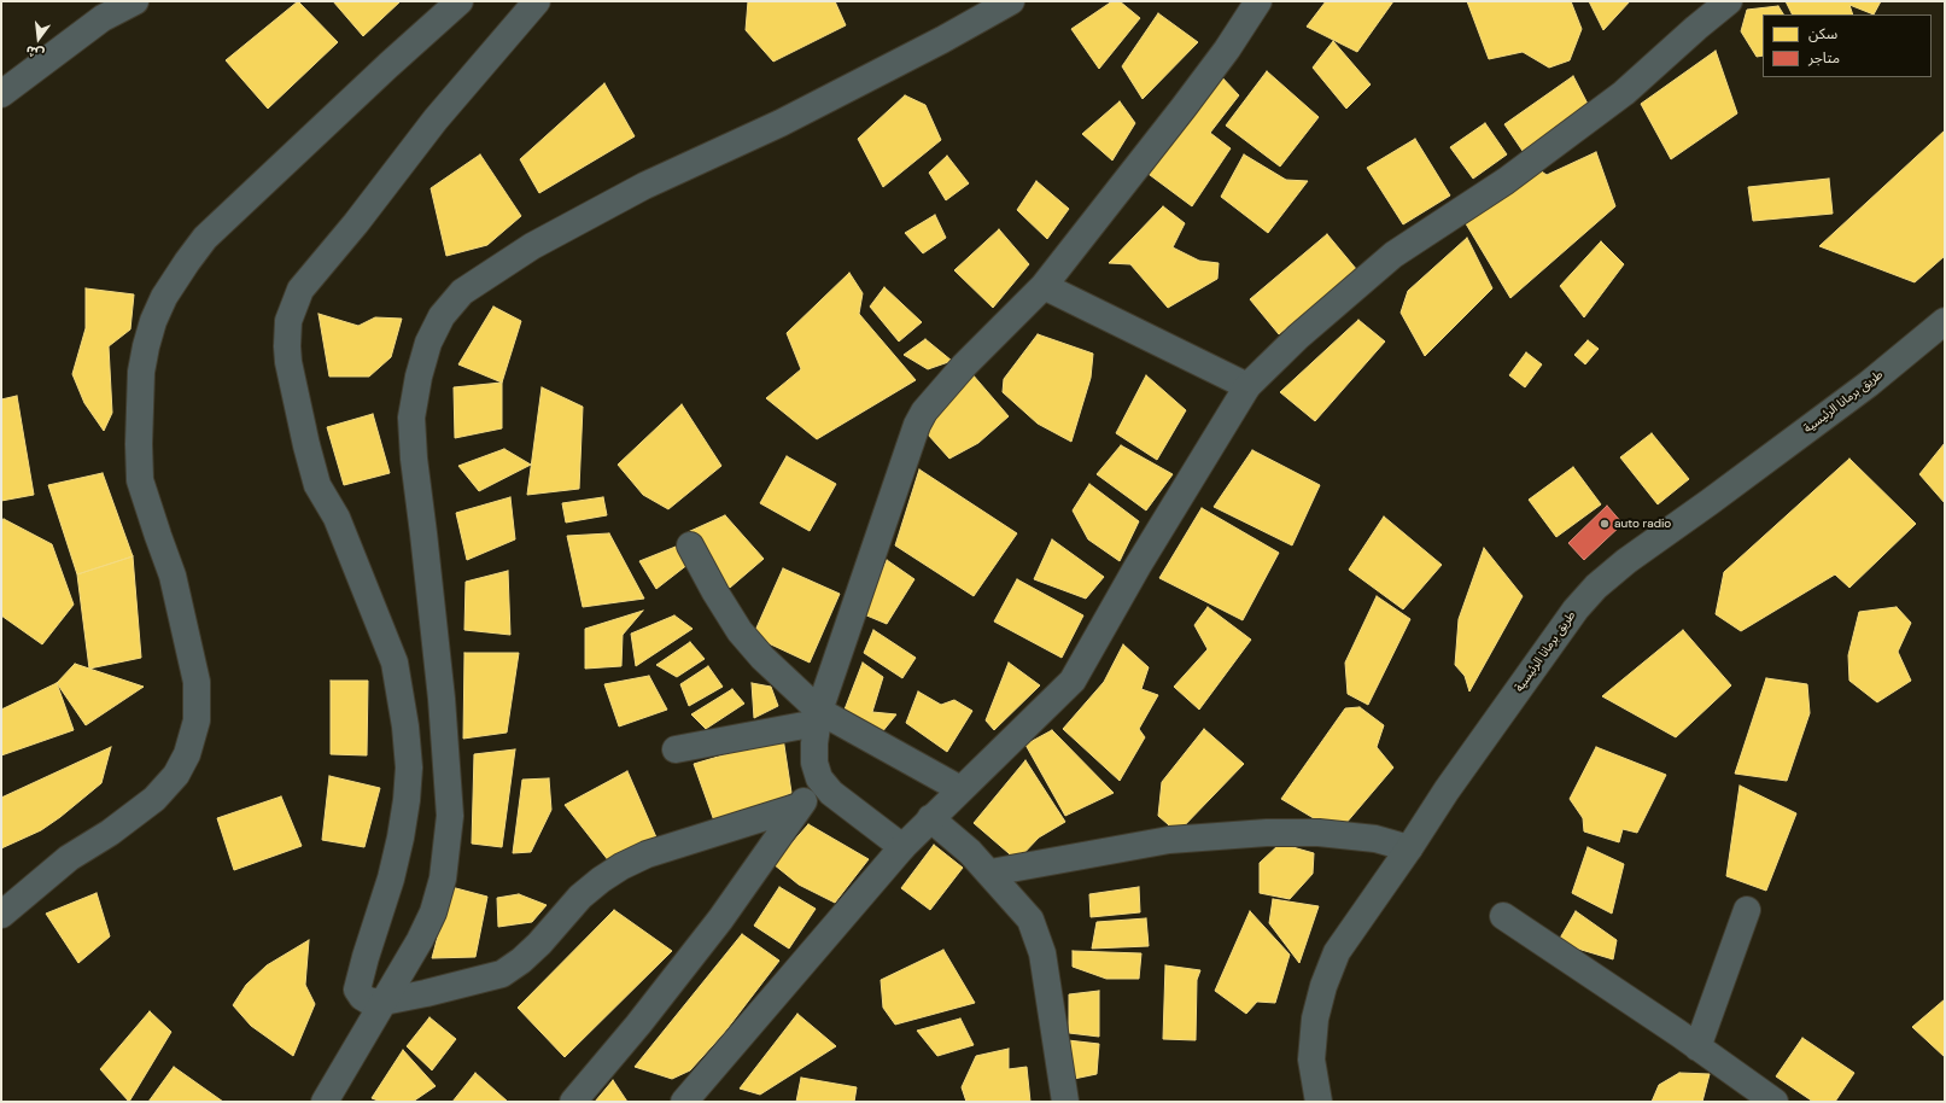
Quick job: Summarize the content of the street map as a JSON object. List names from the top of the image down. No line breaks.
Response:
{"streets":{"main road":["طريق برمانا الرئيسية"]},"places":["auto radio"],"legend":["سكن","متاجر"],"north":"bottom"}
